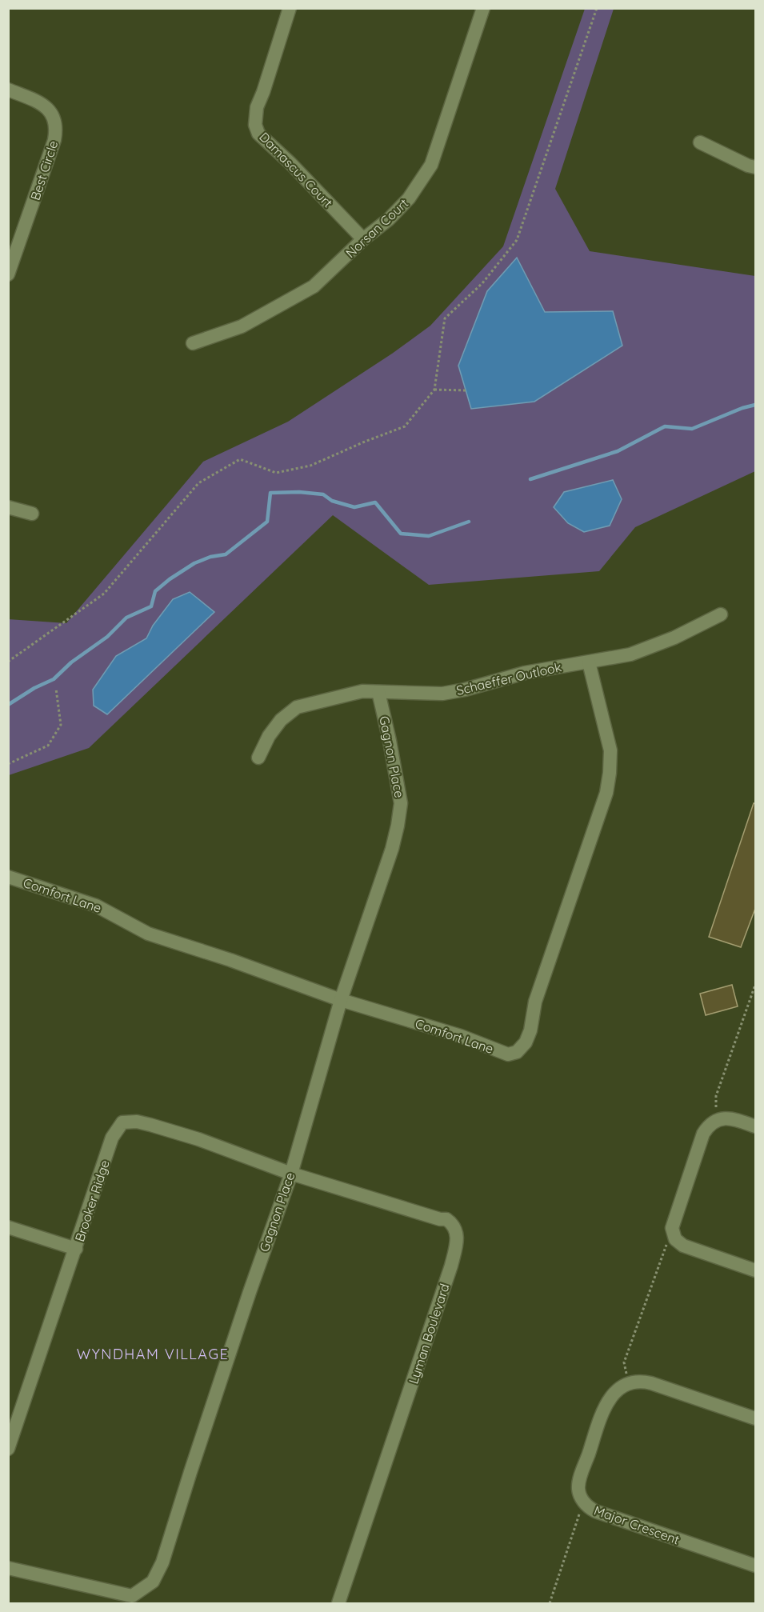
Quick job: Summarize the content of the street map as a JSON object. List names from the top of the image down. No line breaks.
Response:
{"streets":{"street":["Damascus Court","Best Circle","Norsan Court","Schaeffer Outlook","Gagnon Place","Comfort Lane","Brooker Ridge","Lyman Boulevard","Major Crescent"]},"crossings":[["Damascus Court","Norsan Court"],["Schaeffer Outlook","Gagnon Place"],["Schaeffer Outlook","Comfort Lane"],["Gagnon Place","Comfort Lane"],["Gagnon Place","Brooker Ridge"],["Gagnon Place","Lyman Boulevard"],["Brooker Ridge","Lyman Boulevard"]],"districts":["WYNDHAM VILLAGE"]}
